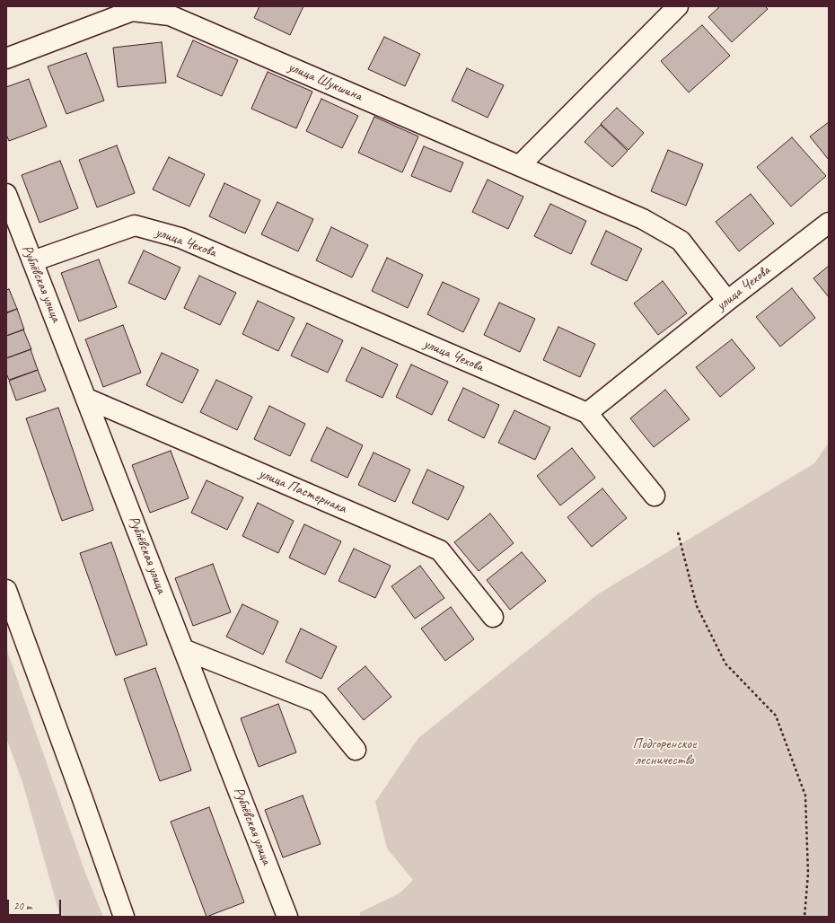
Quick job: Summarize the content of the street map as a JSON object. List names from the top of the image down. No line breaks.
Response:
{"streets":{"street":["улица Шукшина","улица Чехова","Рублёвская улица","улица Пастернака"]},"crossings":[["улица Шукшина","улица Чехова"],["улица Чехова","Рублёвская улица"],["Рублёвская улица","улица Пастернака"]],"parks":["Подгоренское лесничество"],"scale_bar":"20 m"}
